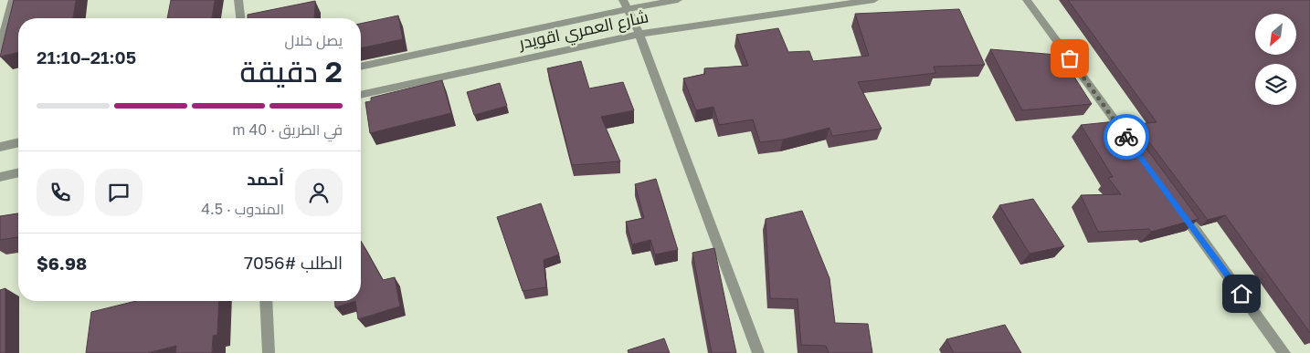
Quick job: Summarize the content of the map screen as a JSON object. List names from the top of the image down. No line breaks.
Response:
{"streets":{"street":["شارع العمري اقويدر"]},"north":"bottom left","page":{"heading":["2 دقيقة","يصل خلال","21:05–21:10"],"panel":["أحمد","المندوب · 4.5","الطلب #7056","$6.98"],"bar":"في الطريق · 40 m"}}
